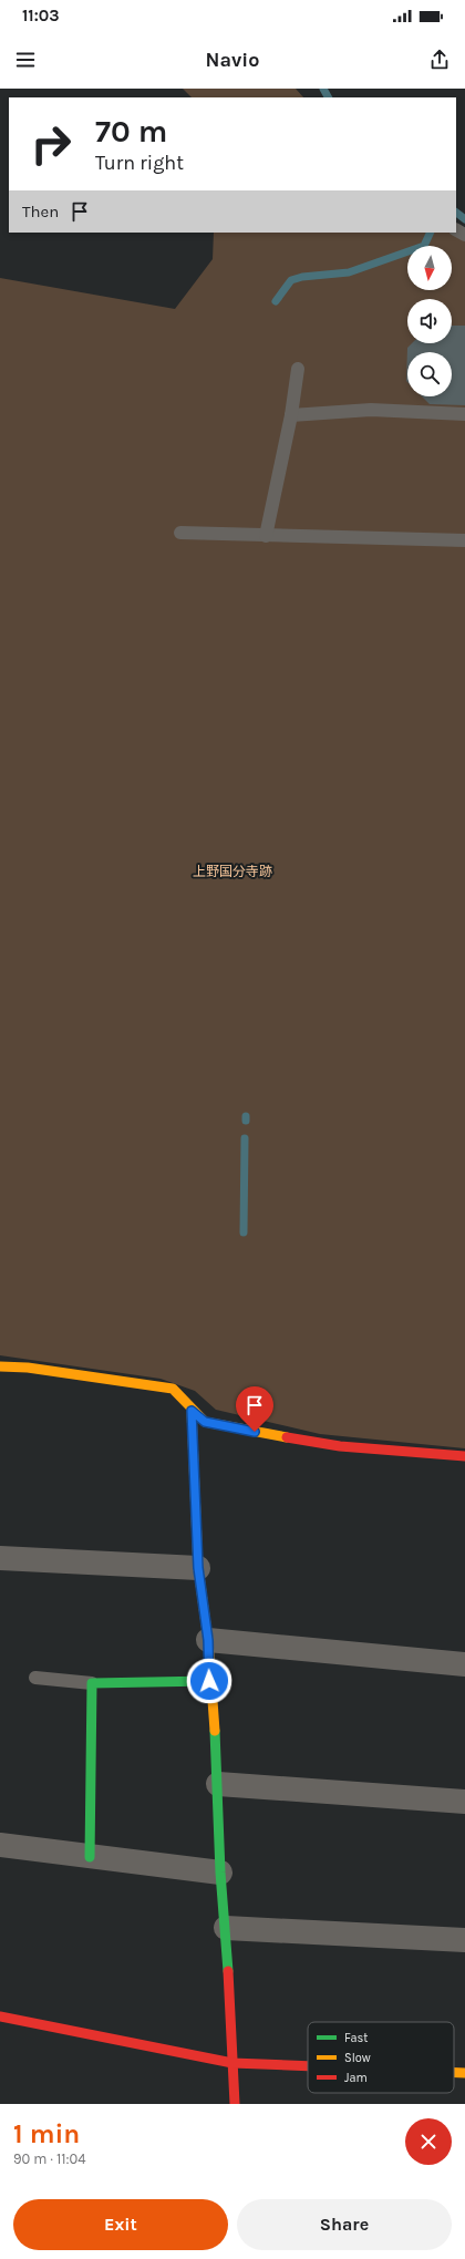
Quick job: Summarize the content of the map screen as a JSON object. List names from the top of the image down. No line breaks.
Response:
{"parks":["上野国分寺跡"],"legend":["Fast","Slow","Jam"],"north":"bottom","page":{"status":"11:03","header":"Navio","turn":["70 m","Turn right"],"then":"Then","heading":["1 min","90 m · 11:04"],"buttons":["Exit","Share"]}}
